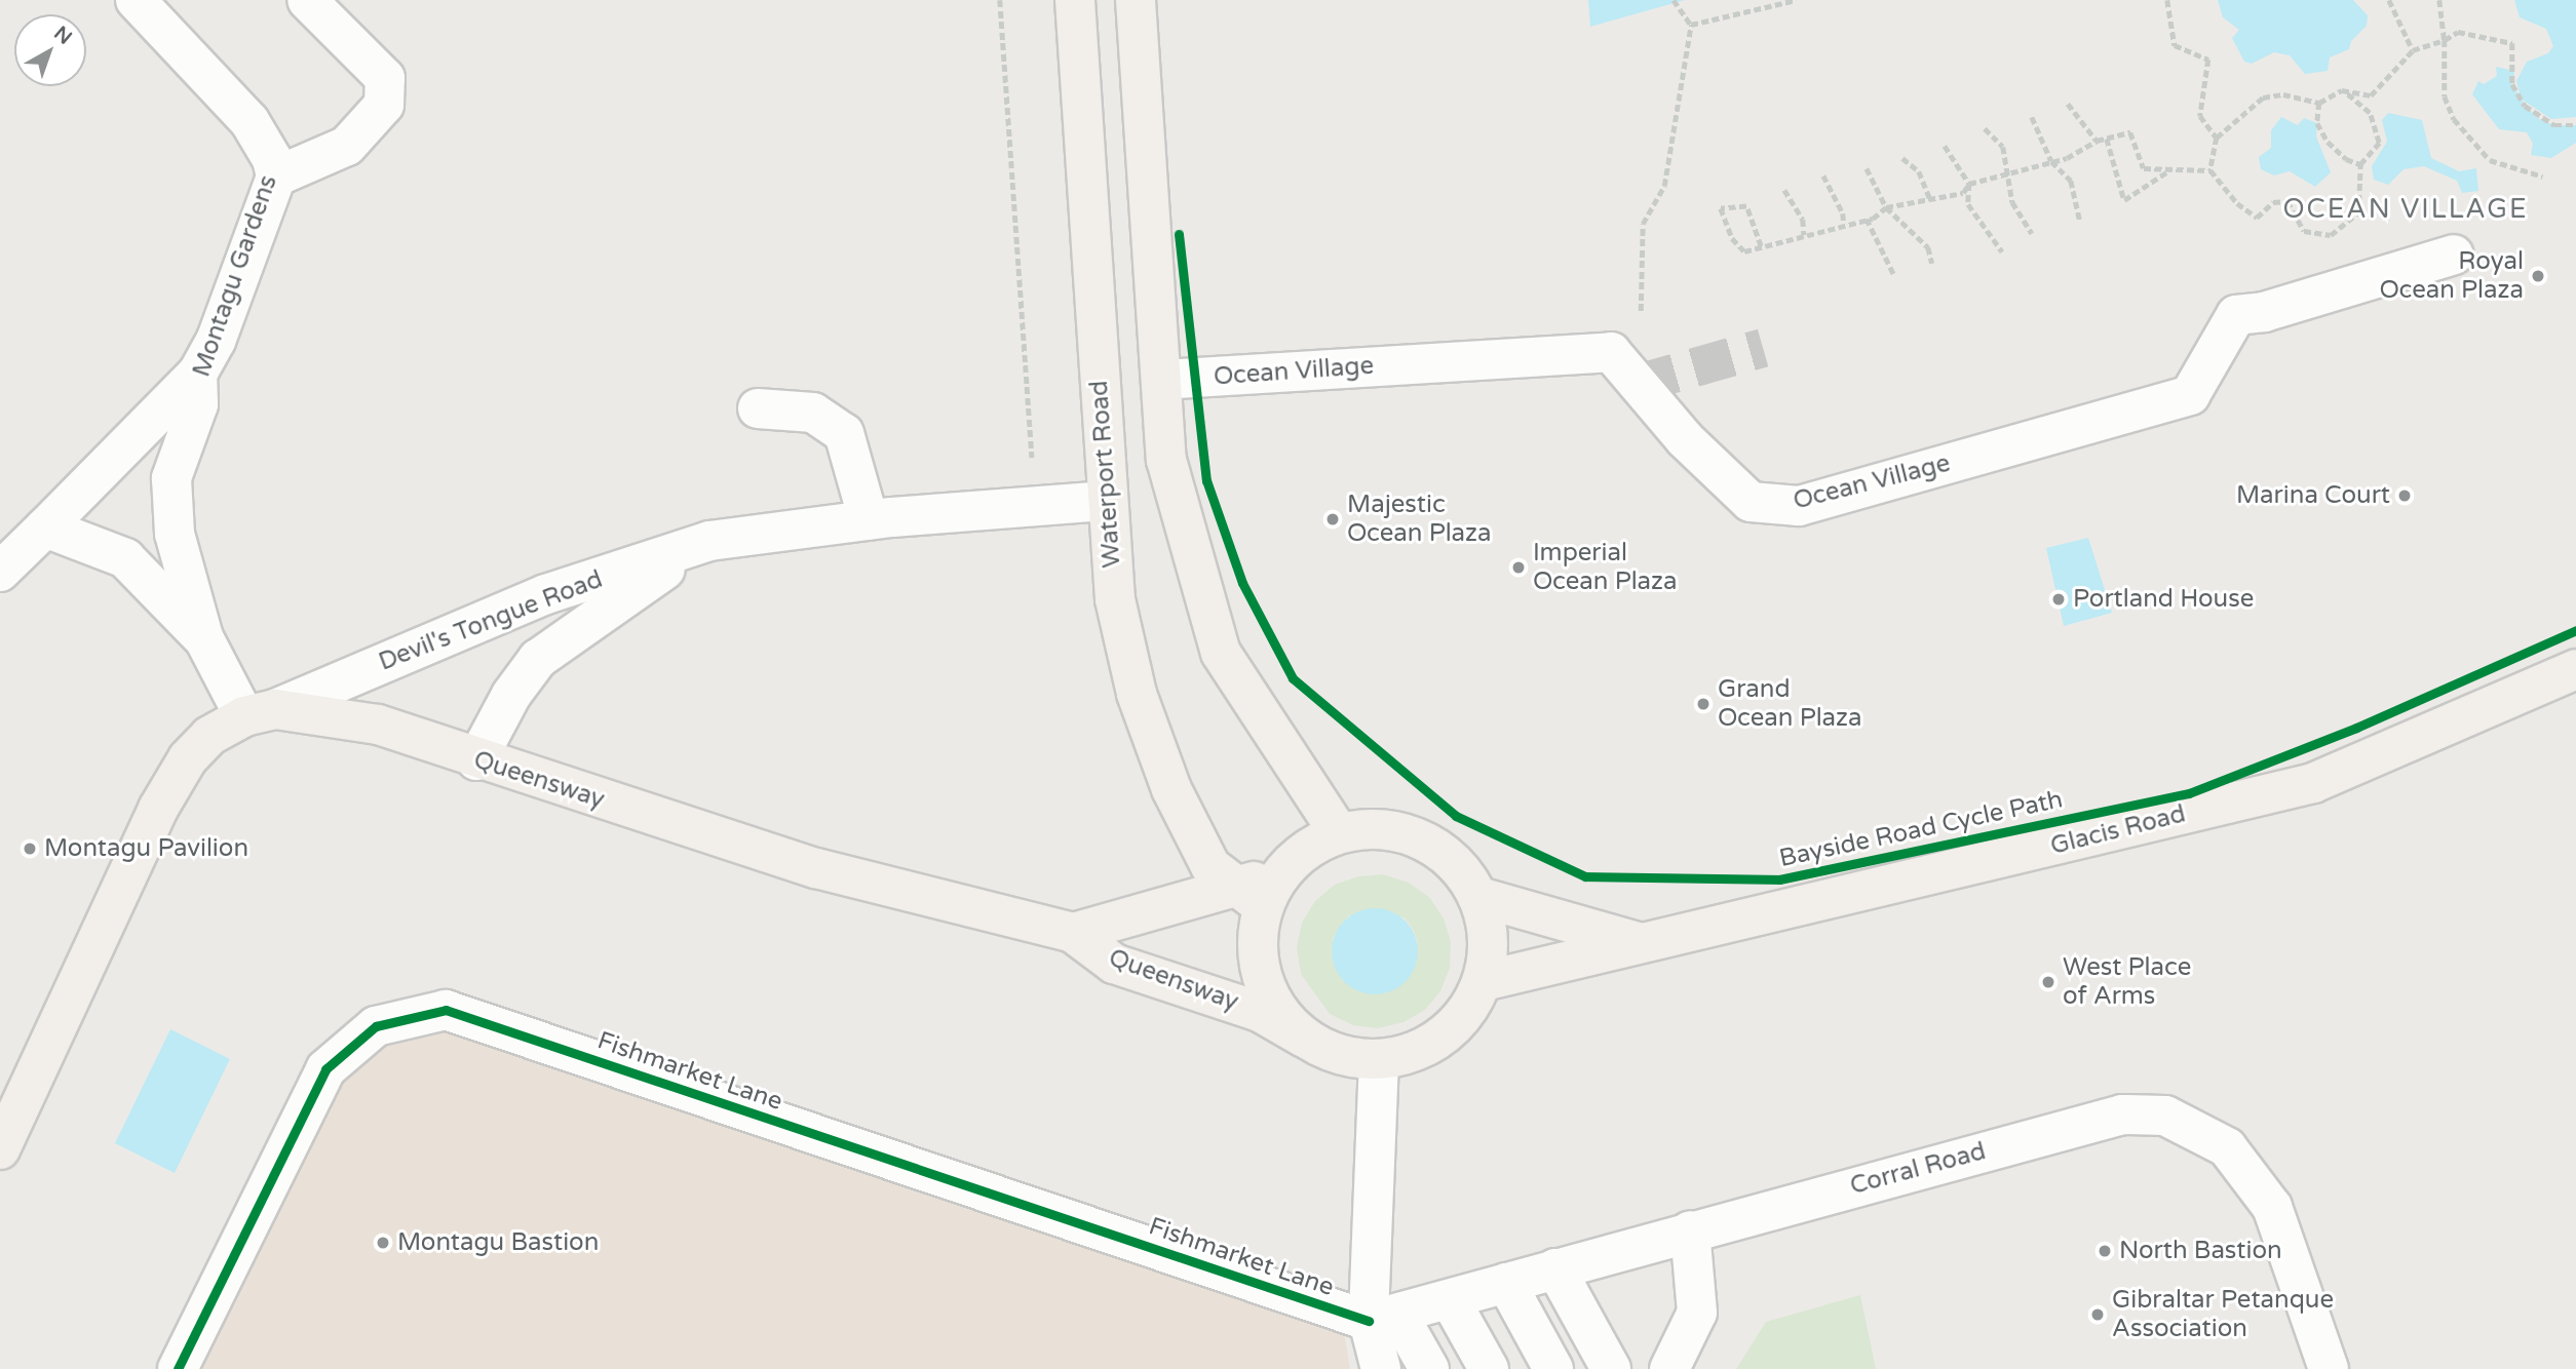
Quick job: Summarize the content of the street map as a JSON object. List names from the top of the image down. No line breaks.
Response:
{"streets":{"main road":["Waterport Road","Queensway","Glacis Road"],"street":["Montagu Gardens","Ocean Village","Devil's Tongue Road","Fishmarket Lane","Corral Road"],"cycle path":["Bayside Road Cycle Path"]},"crossings":[["Waterport Road","Devil's Tongue Road"],["Waterport Road","Queensway"],["Waterport Road","Glacis Road"],["Devil's Tongue Road","Queensway"],["Queensway","Glacis Road"],["Fishmarket Lane","Corral Road"]],"districts":["OCEAN VILLAGE"],"places":["Royal Ocean Plaza","Marina Court","Majestic Ocean Plaza","Imperial Ocean Plaza","Portland House","Grand Ocean Plaza","Montagu Pavilion","West Place of Arms","Montagu Bastion","North Bastion","Gibraltar Petanque Association"],"north":"top right"}
